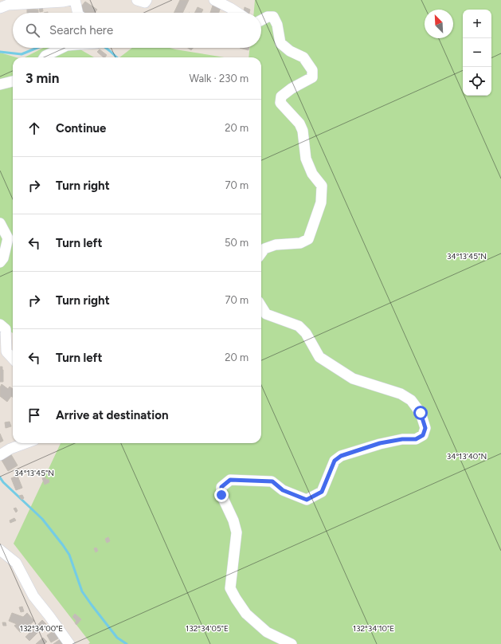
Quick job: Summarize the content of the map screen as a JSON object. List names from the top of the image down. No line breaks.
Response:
{"north":"top left","page":{"map_buttons":["+","−"],"search":"Search here","heading":["3 min","Walk · 230 m"],"list":[["Continue","20 m"],["Turn right","70 m"],["Turn left","50 m"],["Turn right","70 m"],["Turn left","20 m"],"Arrive at destination"]},"coordinates":["34°13'45\"N","34°13'40\"N","132°34'00\"E","132°34'05\"E","132°34'10\"E"]}
